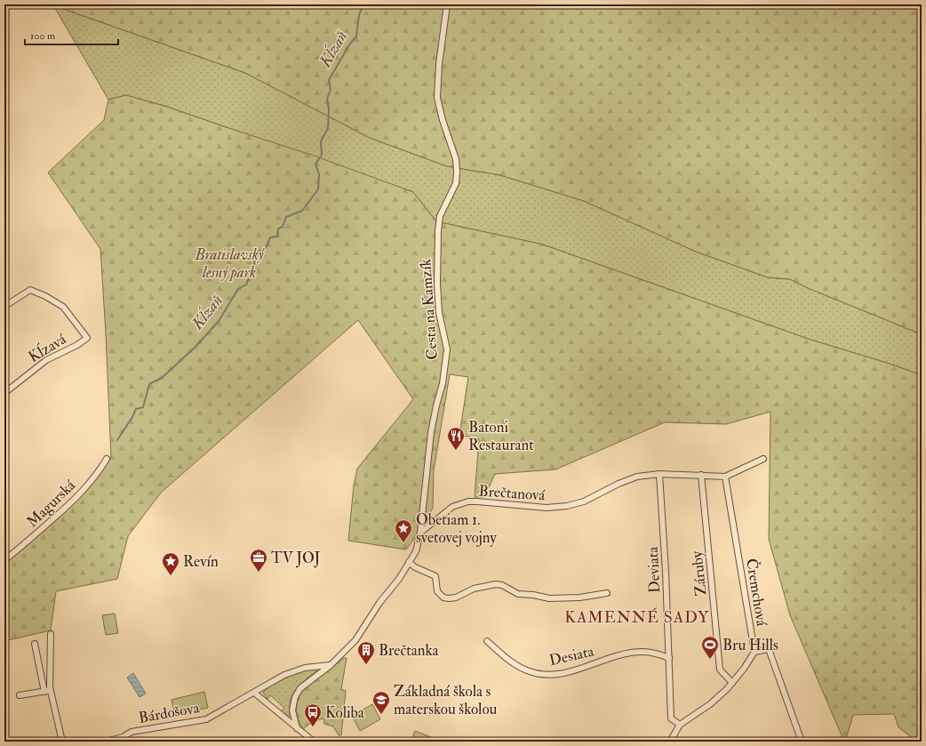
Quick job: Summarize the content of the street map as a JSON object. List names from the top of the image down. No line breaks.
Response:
{"streets":{"street":["Cesta na Kamzík","Kĺzavá","Brečtanová","Magurská","Deviata","Záruby","Čremchová","Desiata","Bárdošova"]},"crossings":[["Cesta na Kamzík","Brečtanová"],["Brečtanová","Deviata"],["Brečtanová","Záruby"],["Brečtanová","Čremchová"],["Deviata","Desiata"]],"districts":["KAMENNÉ SADY"],"water":["Kĺzaň"],"parks":["Bratislavský lesný park"],"places":{"restaurant":["Batoni Restaurant"],"place":["Obetiam 1. svetovej vojny","Revín"],"office":["TV JOJ"],"sports":["Bru Hills"],"building":["Brečtanka"],"school or university":["Základná škola s materskou školou"],"bus stop":["Koliba"]},"scale_bar":"100 m"}
